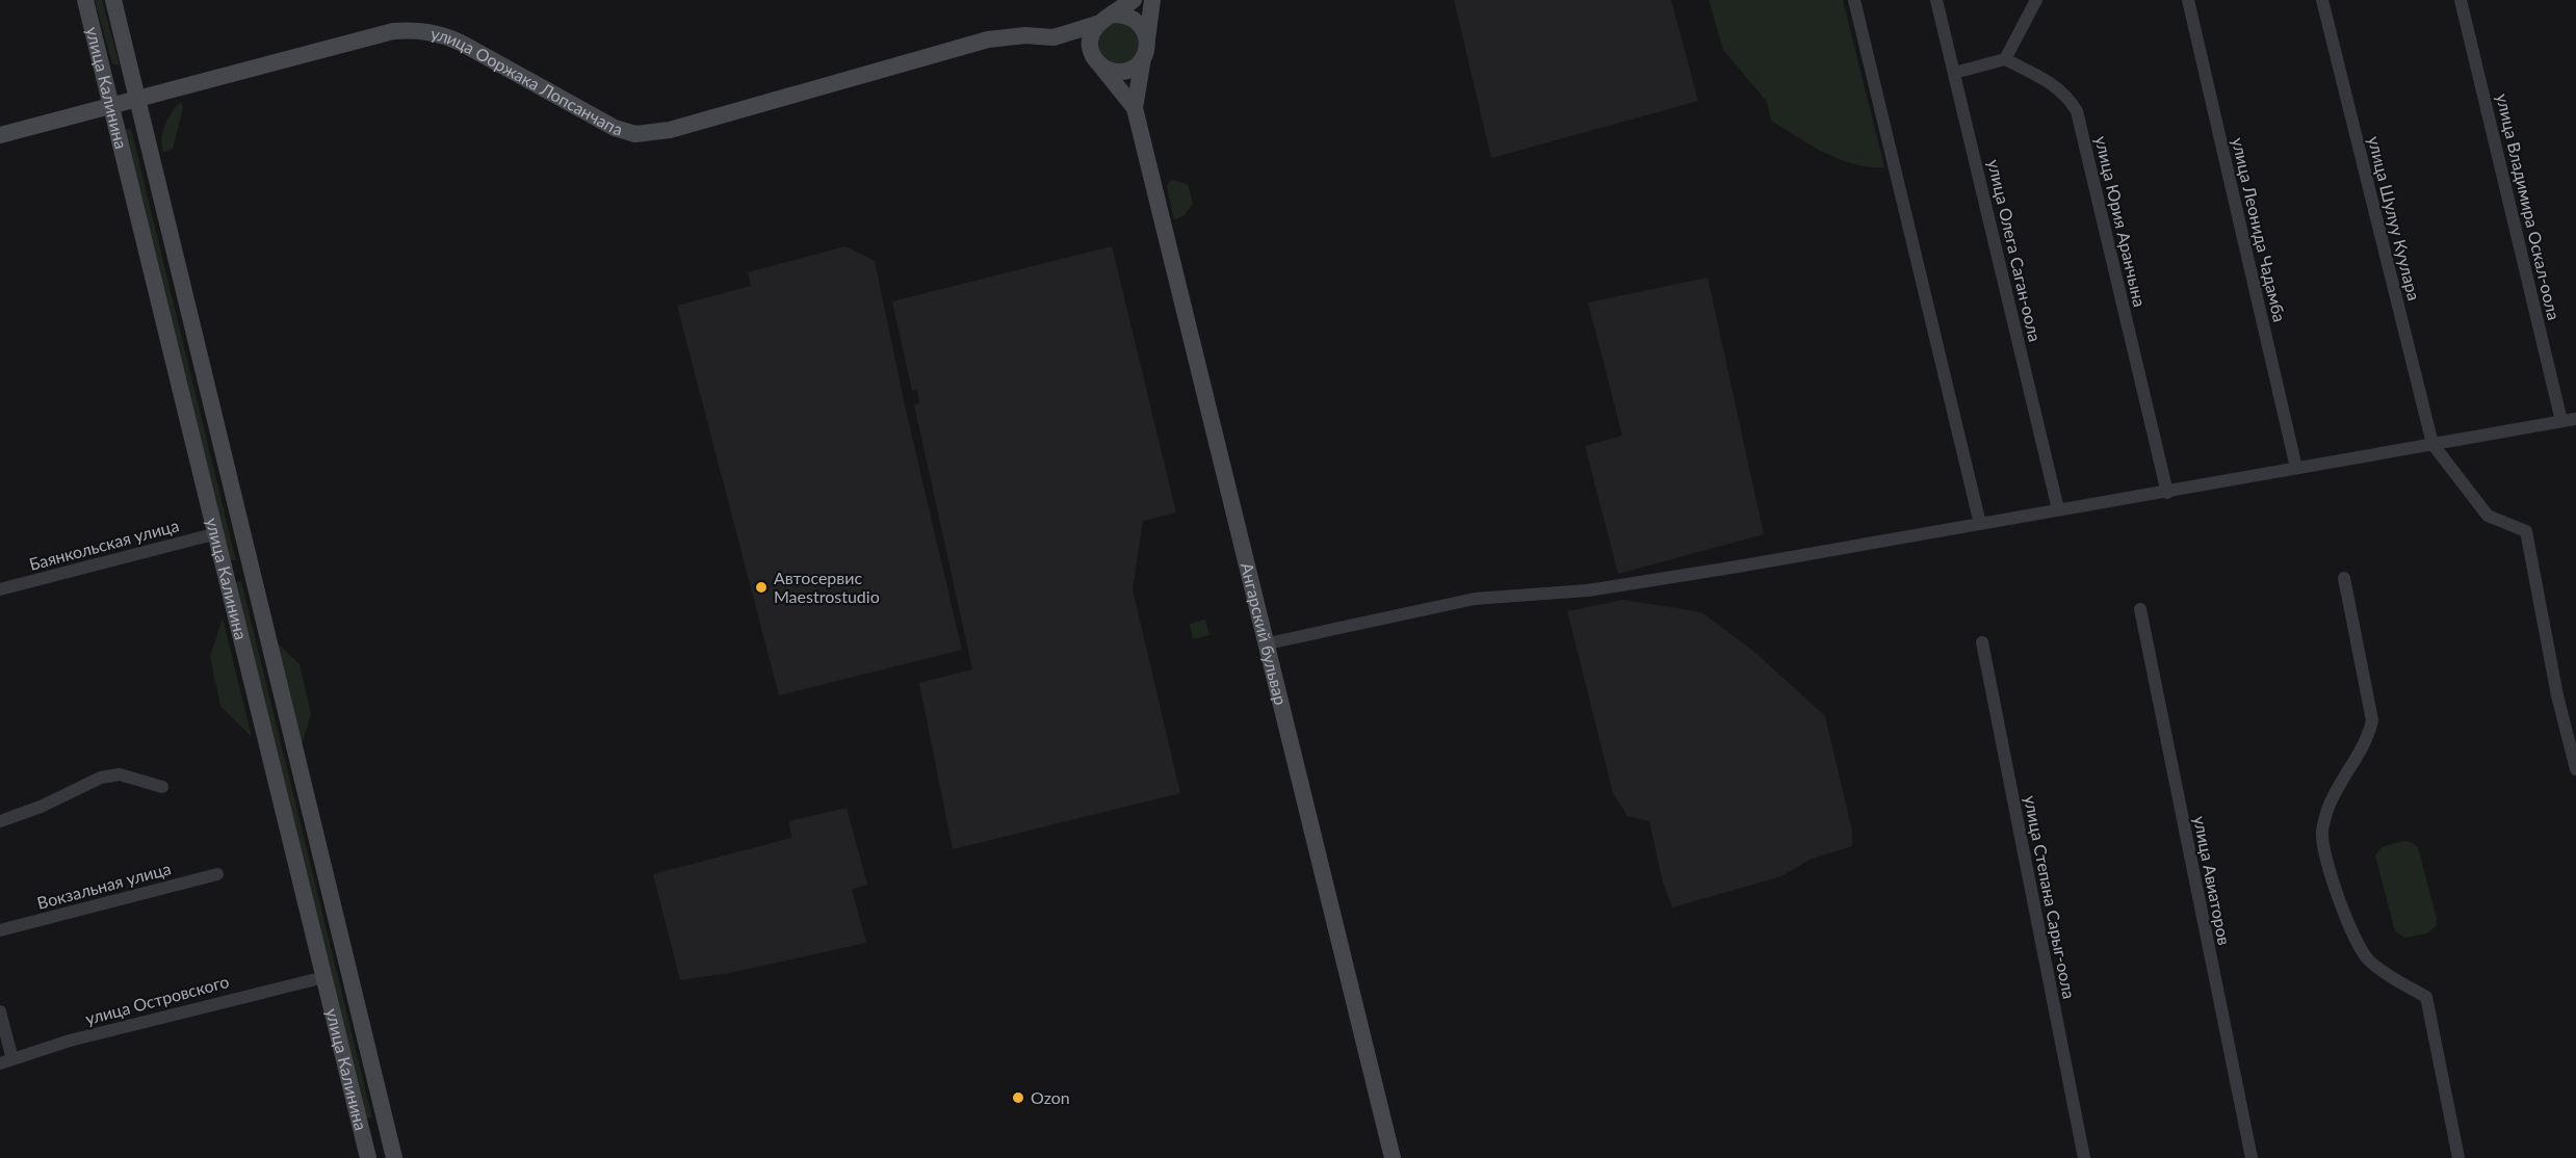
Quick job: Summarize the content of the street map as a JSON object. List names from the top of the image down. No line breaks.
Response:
{"streets":{"street":["улица Ооржака Лопсанчапа","улица Калинина","улица Владимира Оскал-оола","улица Шулуу Куулара","улица Юрия Аранчына","улица Леонида Чадамба","улица Олега Саган-оола","Баянкольская улица","Ангарский бульвар","улица Авиаторов","Вокзальная улица","улица Степана Сарыг-оола","улица Островского"]},"crossings":[["улица Ооржака Лопсанчапа","улица Калинина"],["улица Ооржака Лопсанчапа","Ангарский бульвар"],["улица Калинина","Баянкольская улица"],["улица Калинина","улица Островского"]],"places":["Автосервис Maestrostudio","Ozon"]}
